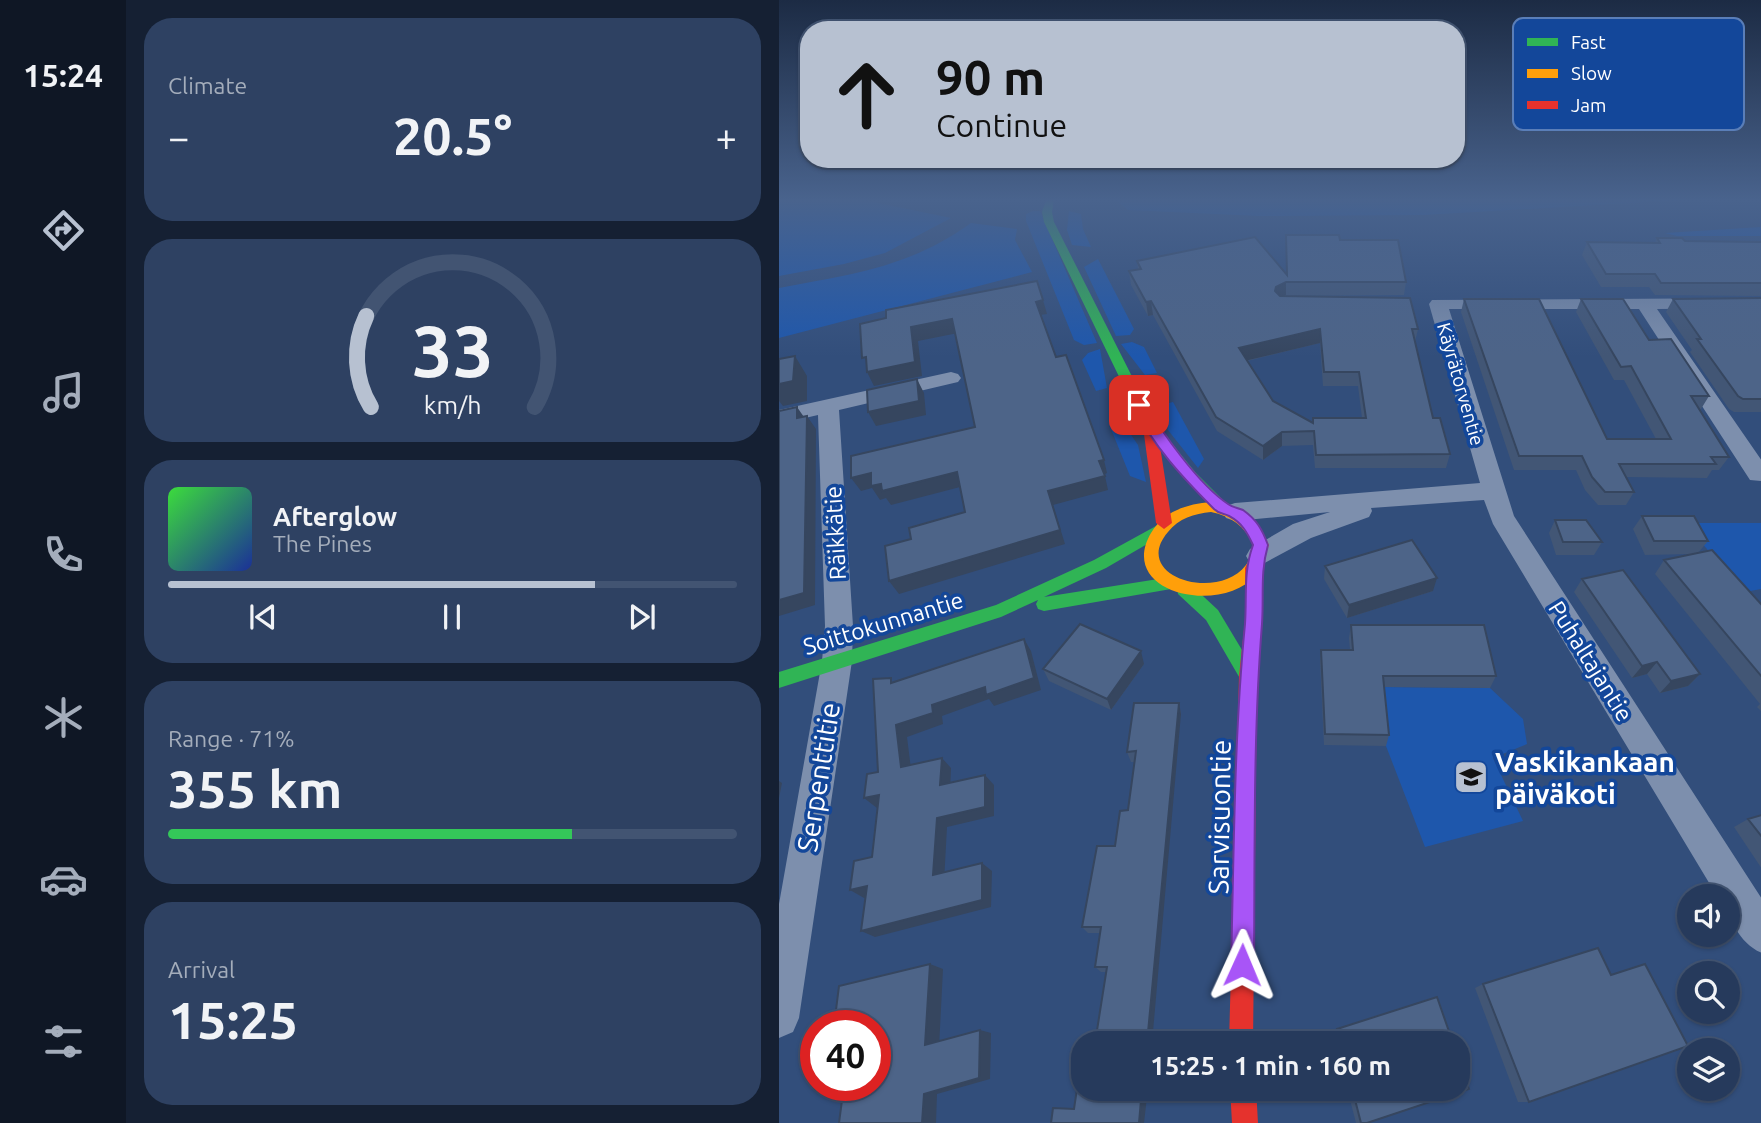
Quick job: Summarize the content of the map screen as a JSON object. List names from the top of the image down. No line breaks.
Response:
{"streets":{"street":["Käyrätorventie","Räikkätie","Soittokunnantie","Puhaltajantie","Serpenttitie","Sarvisuontie"]},"crossings":[["Käyrätorventie","Puhaltajantie"],["Räikkätie","Soittokunnantie"],["Räikkätie","Serpenttitie"],["Soittokunnantie","Serpenttitie"],["Soittokunnantie","Sarvisuontie"]],"places":{"school or university":["Vaskikankaan päiväkoti"]},"legend":["Fast","Slow","Jam"],"page":{"tabs":"15:24","tile":["Climate",["Range · 71%","355 km"],["Arrival","15:25"]],"turn":["90 m","Continue"],"heat":["−","20.5°","+"],"song":["Afterglow","The Pines"],"limit":"40","trip":"15:25 · 1 min · 160 m","gauge":["33","km/h"]}}
